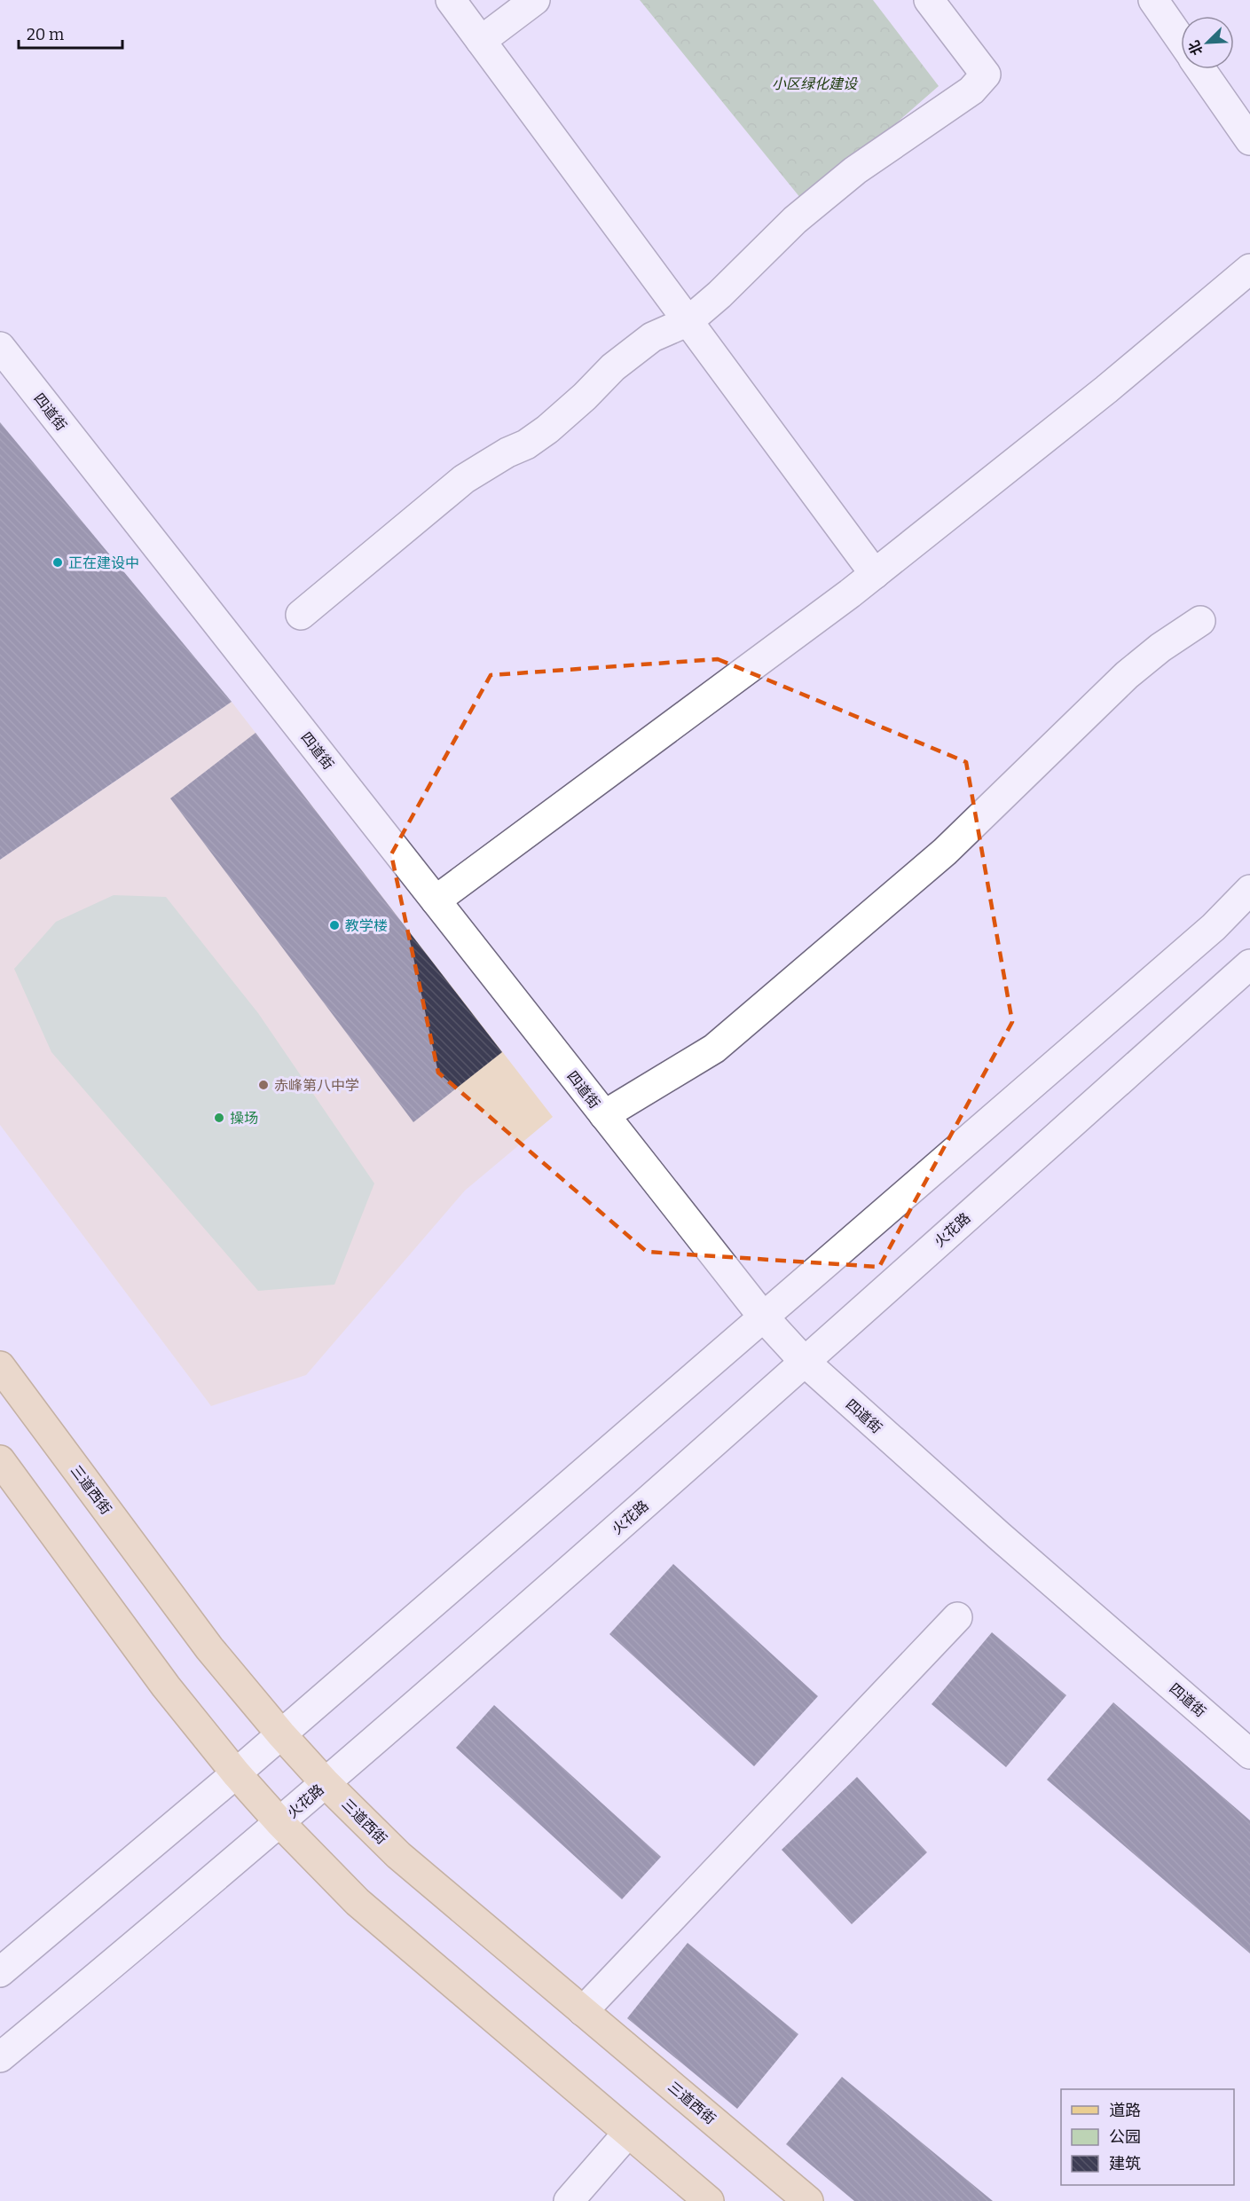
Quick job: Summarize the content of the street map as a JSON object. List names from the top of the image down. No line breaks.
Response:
{"streets":{"main road":["三道西街"],"street":["四道街","火花路"]},"crossings":[["四道街","火花路"],["火花路","三道西街"]],"parks":["小区绿化建设"],"places":["正在建设中","教学楼","赤峰第八中学","操场"],"legend":["道路","公园","建筑"],"scale_bar":"20 m","north":"bottom left"}
